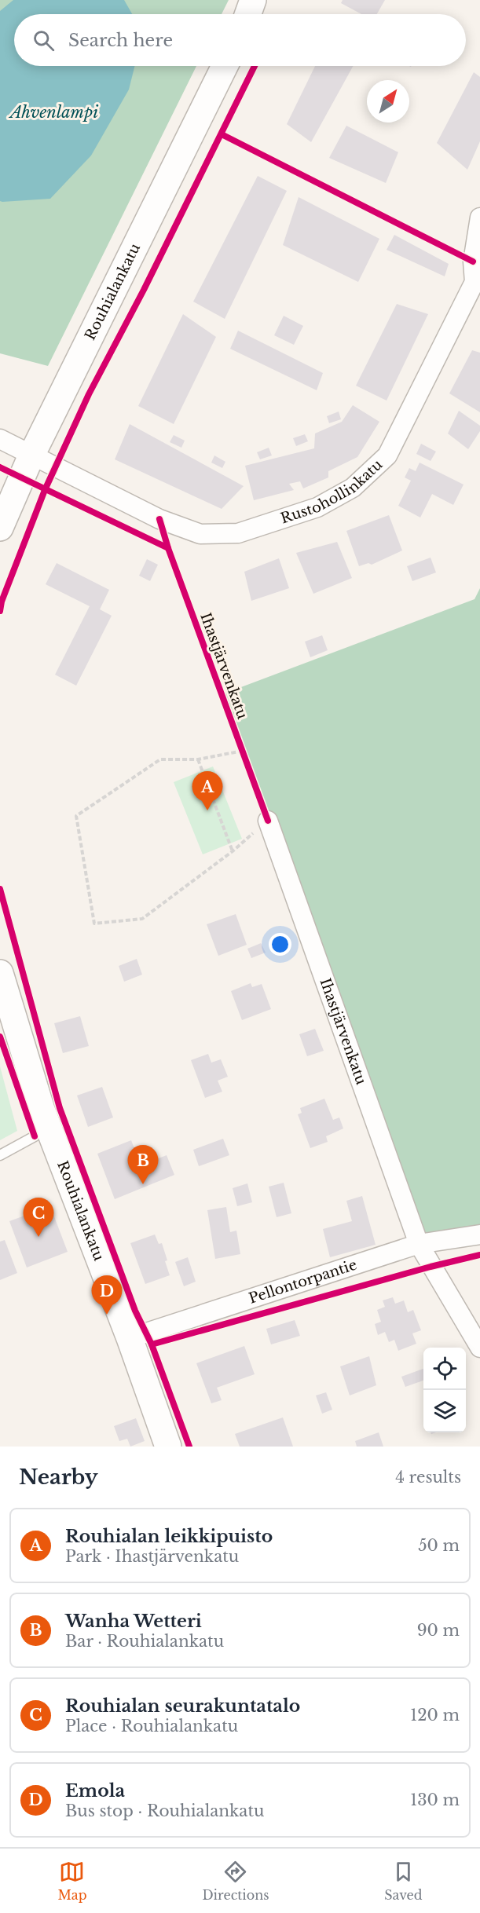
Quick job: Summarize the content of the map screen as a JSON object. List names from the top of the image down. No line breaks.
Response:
{"streets":{"street":["Rouhialankatu","Rustohollinkatu","Ihastjärvenkatu","Pellontorpantie"]},"crossings":[["Rouhialankatu","Rustohollinkatu"],["Rouhialankatu","Pellontorpantie"],["Ihastjärvenkatu","Pellontorpantie"]],"water":["Ahvenlampi"],"north":"top right","page":{"search":"Search here","pins":["A","B","C","D"],"heading":["Nearby","4 results"],"list":[{"mark":"A","name":"Rouhialan leikkipuisto","note":"Park · Ihastjärvenkatu","value":"50 m"},{"mark":"B","name":"Wanha Wetteri","note":"Bar · Rouhialankatu","value":"90 m"},{"mark":"C","name":"Rouhialan seurakuntatalo","note":"Place · Rouhialankatu","value":"120 m"},{"mark":"D","name":"Emola","note":"Bus stop · Rouhialankatu","value":"130 m"}],"nav":["Map","Directions","Saved"]}}
